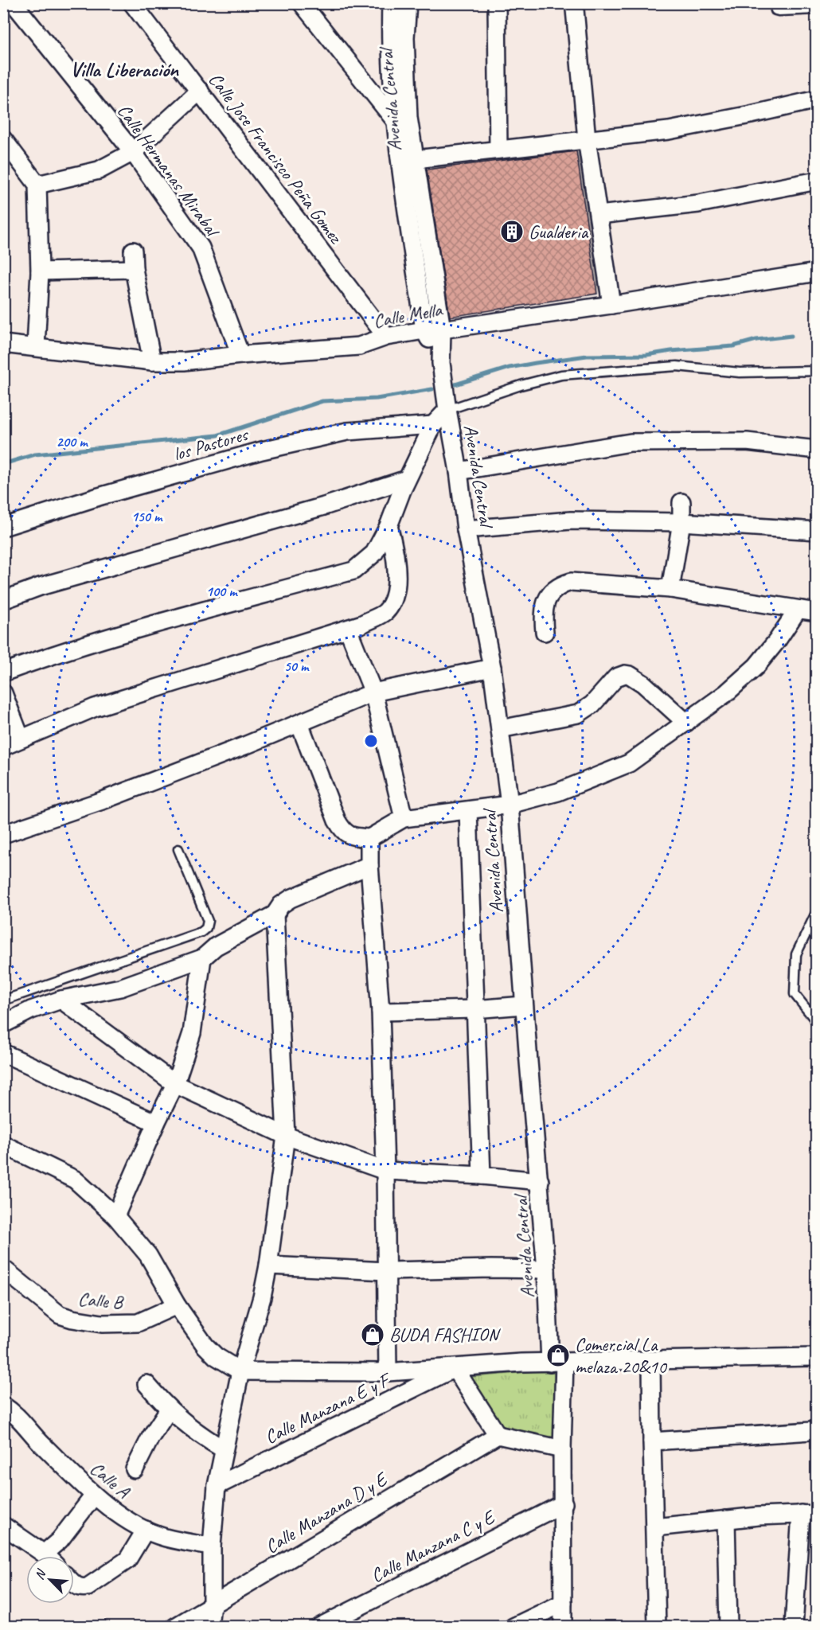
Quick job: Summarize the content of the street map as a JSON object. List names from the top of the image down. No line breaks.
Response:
{"streets":{"street":["Avenida Central","Calle Jose Francisco Peña Gomez","Calle Hermanas Mirabal","Calle Mella","los Pastores","Calle B","Calle Manzana E y F","Calle A","Calle Manzana D y E","Calle Manzana C y E"]},"crossings":[["Avenida Central","Calle Mella"],["Avenida Central","Calle Manzana C y E"],["Calle Jose Francisco Peña Gomez","Calle Mella"],["Calle Hermanas Mirabal","Calle Mella"]],"districts":["Villa Liberación"],"places":{"building":["Gualderia"],"shop":["BUDA FASHION","Comercial La melaza 20&10"]},"north":"top left","rings":["200 m","150 m","100 m","50 m"]}
